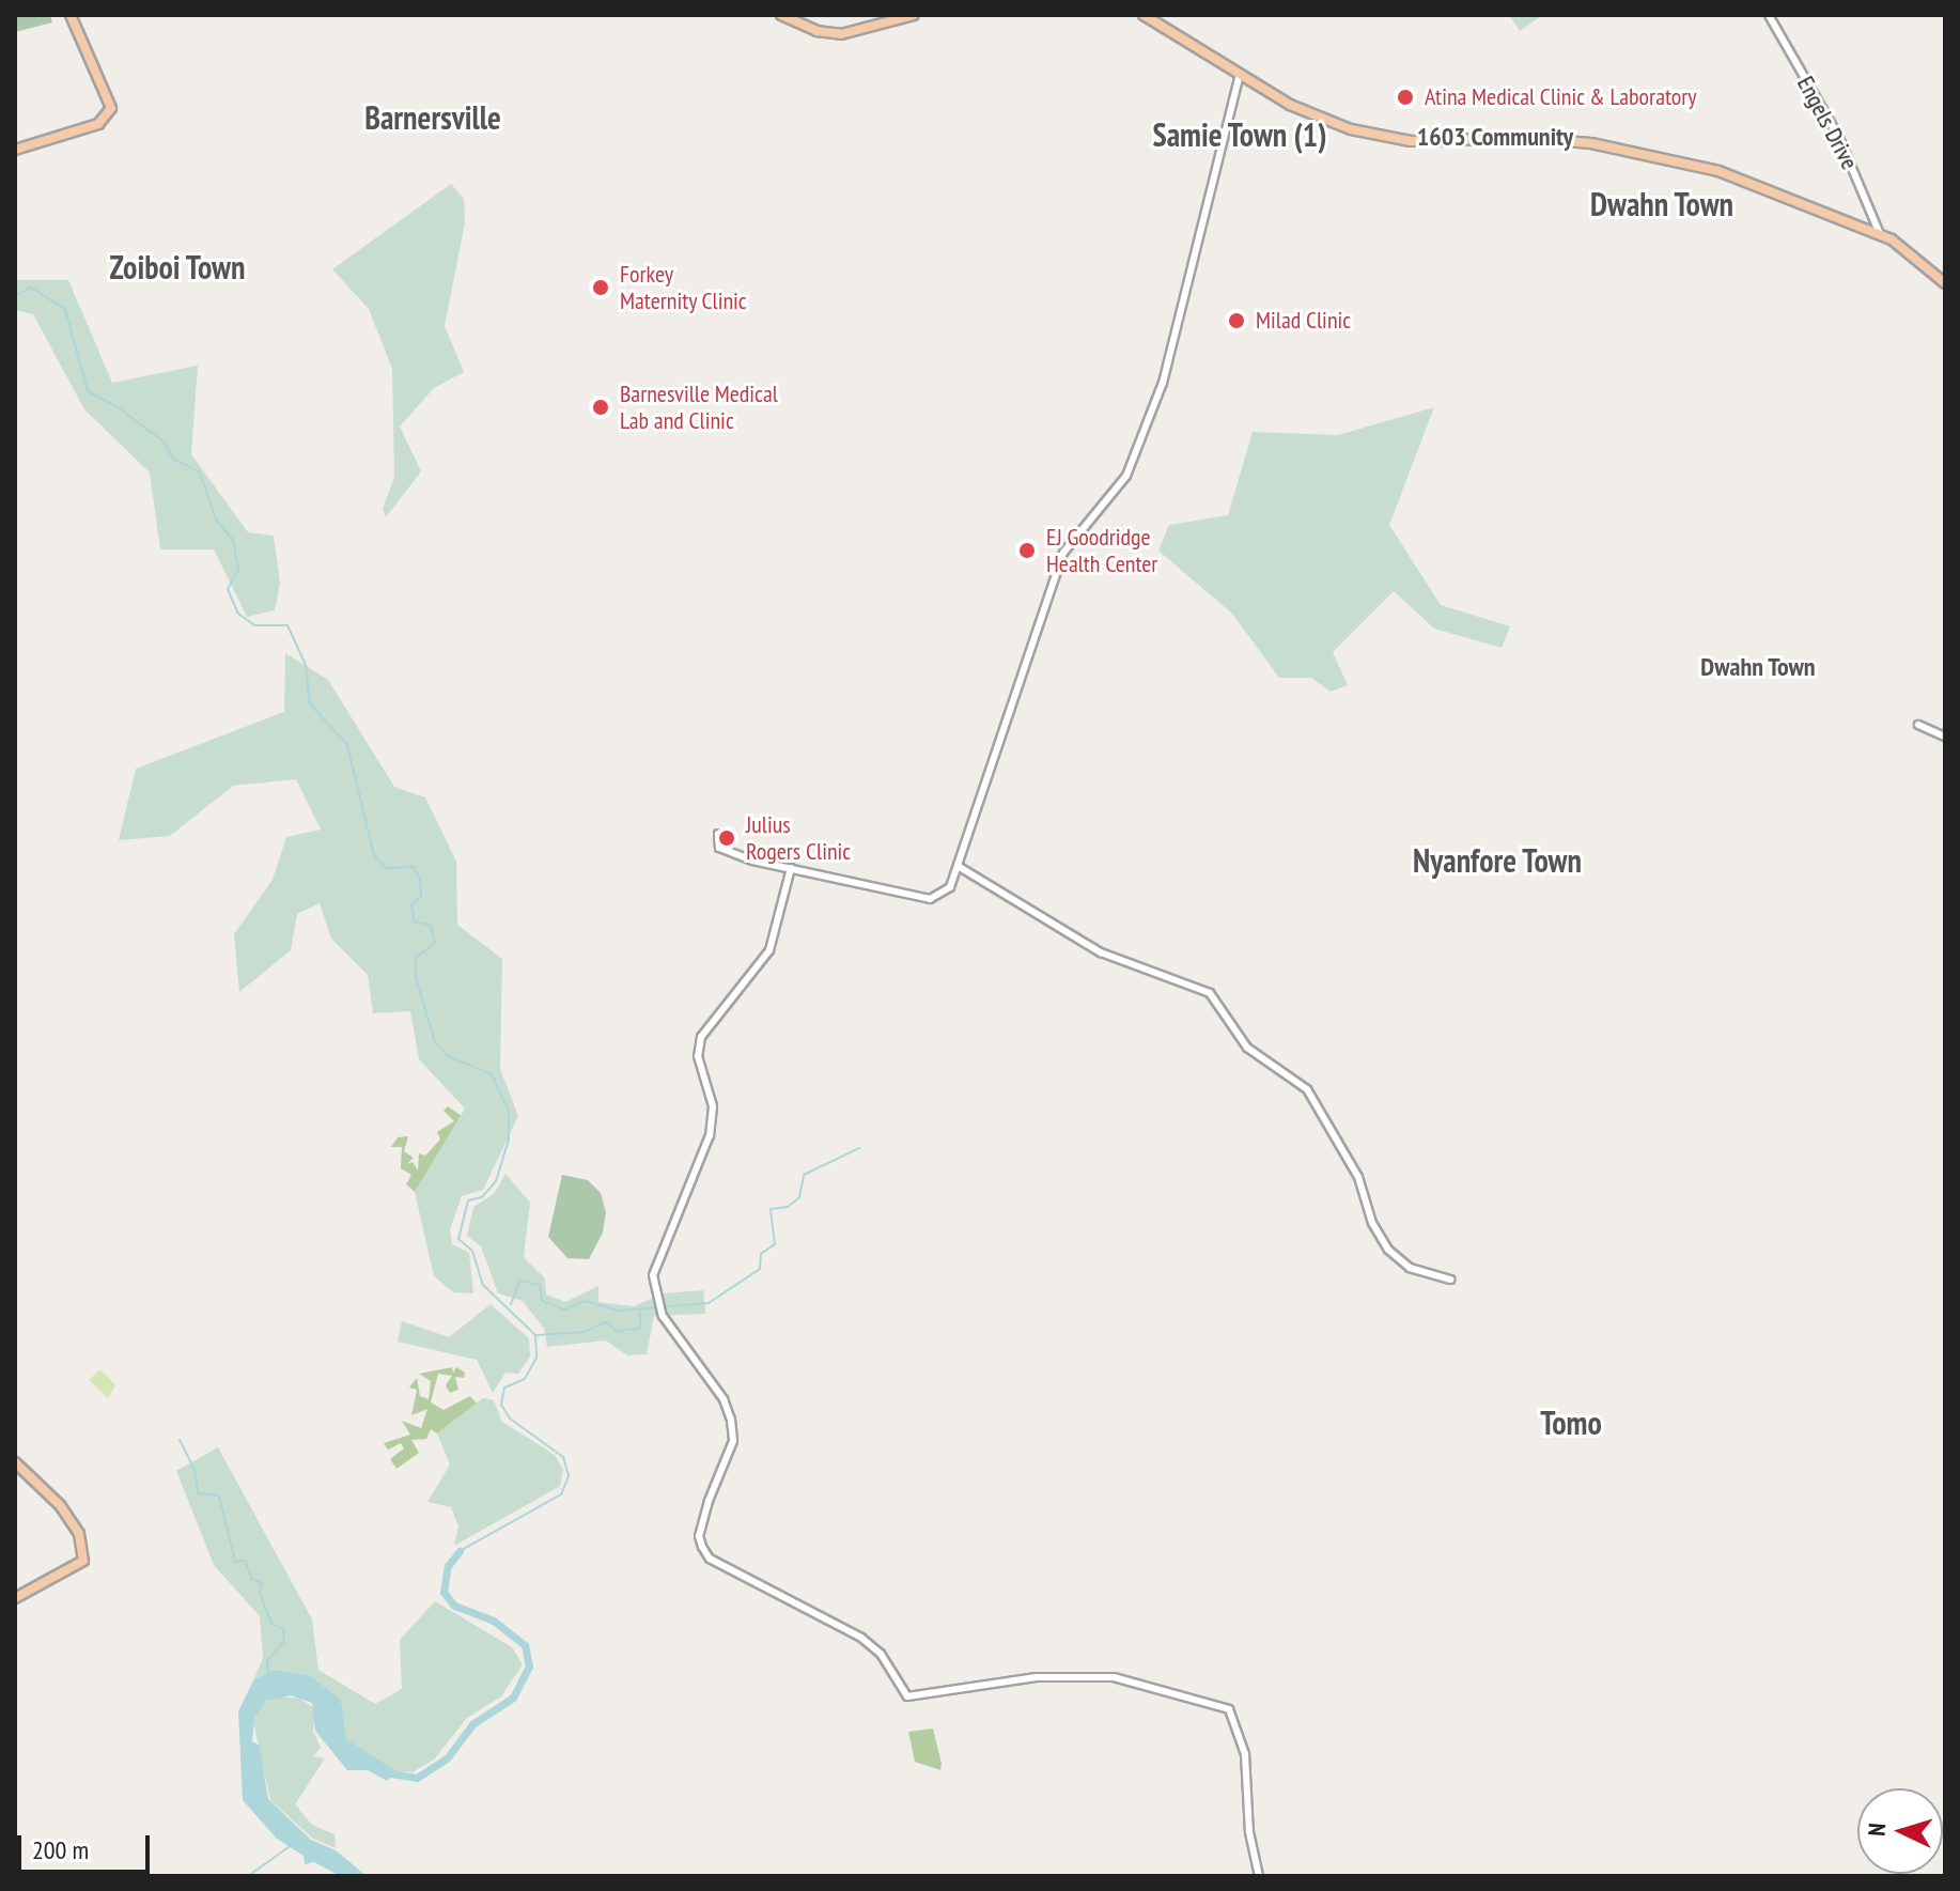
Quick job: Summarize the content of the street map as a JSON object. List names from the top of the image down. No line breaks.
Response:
{"streets":{"street":["Engels Drive"]},"districts":["Barnersville","Samie Town (1)","1603 Community","Dwahn Town","Zoiboi Town","Dwahn Town","Nyanfore Town","Tomo"],"places":["Atina Medical Clinic & Laboratory","Forkey Maternity Clinic","Milad Clinic","Barnesville Medical Lab and Clinic","EJ Goodridge Health Center","Julius Rogers Clinic"],"scale_bar":"200 m","north":"left"}
